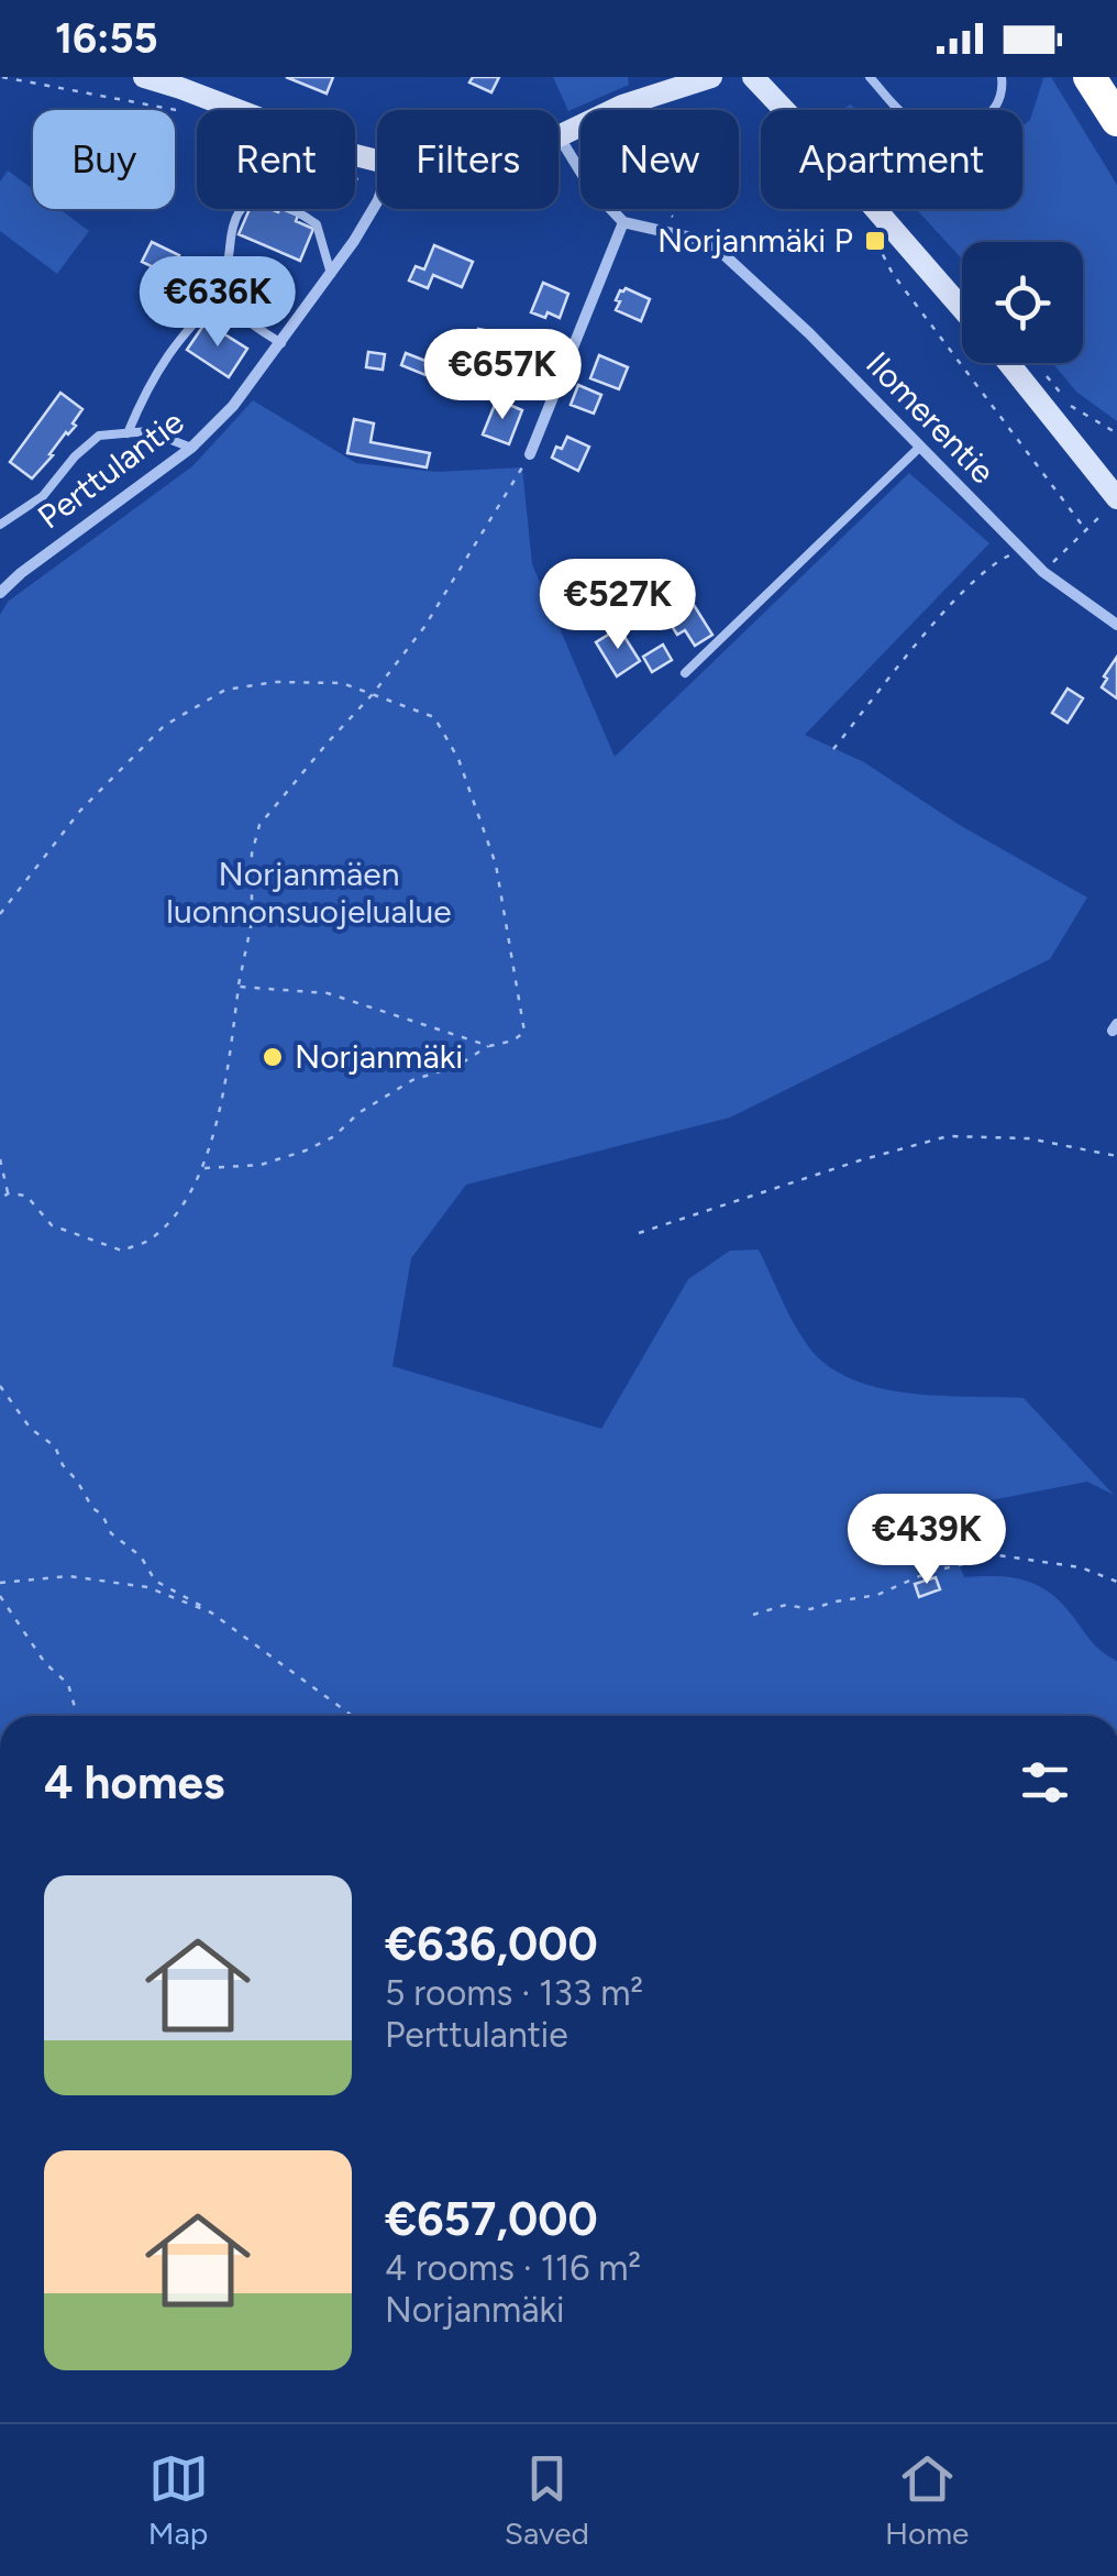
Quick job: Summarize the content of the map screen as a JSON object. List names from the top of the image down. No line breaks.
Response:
{"streets":{"street":["Ilomerentie","Perttulantie"]},"parks":["Norjanmäen luonnonsuojelualue"],"places":{"transit":["Norjanmäki P"],"other":["Norjanmäki"]},"page":{"status":"16:55","chip":["Buy","Rent","Filters","New","Apartment"],"price":["€636K","€657K","€527K","€439K"],"heading":"4 homes","list":[{"name":"€636,000","note":"5 rooms · 133 m² · Perttulantie"},{"name":"€657,000","note":"4 rooms · 116 m² · Norjanmäki"}],"tabs":["Map","Saved","Home"]}}
